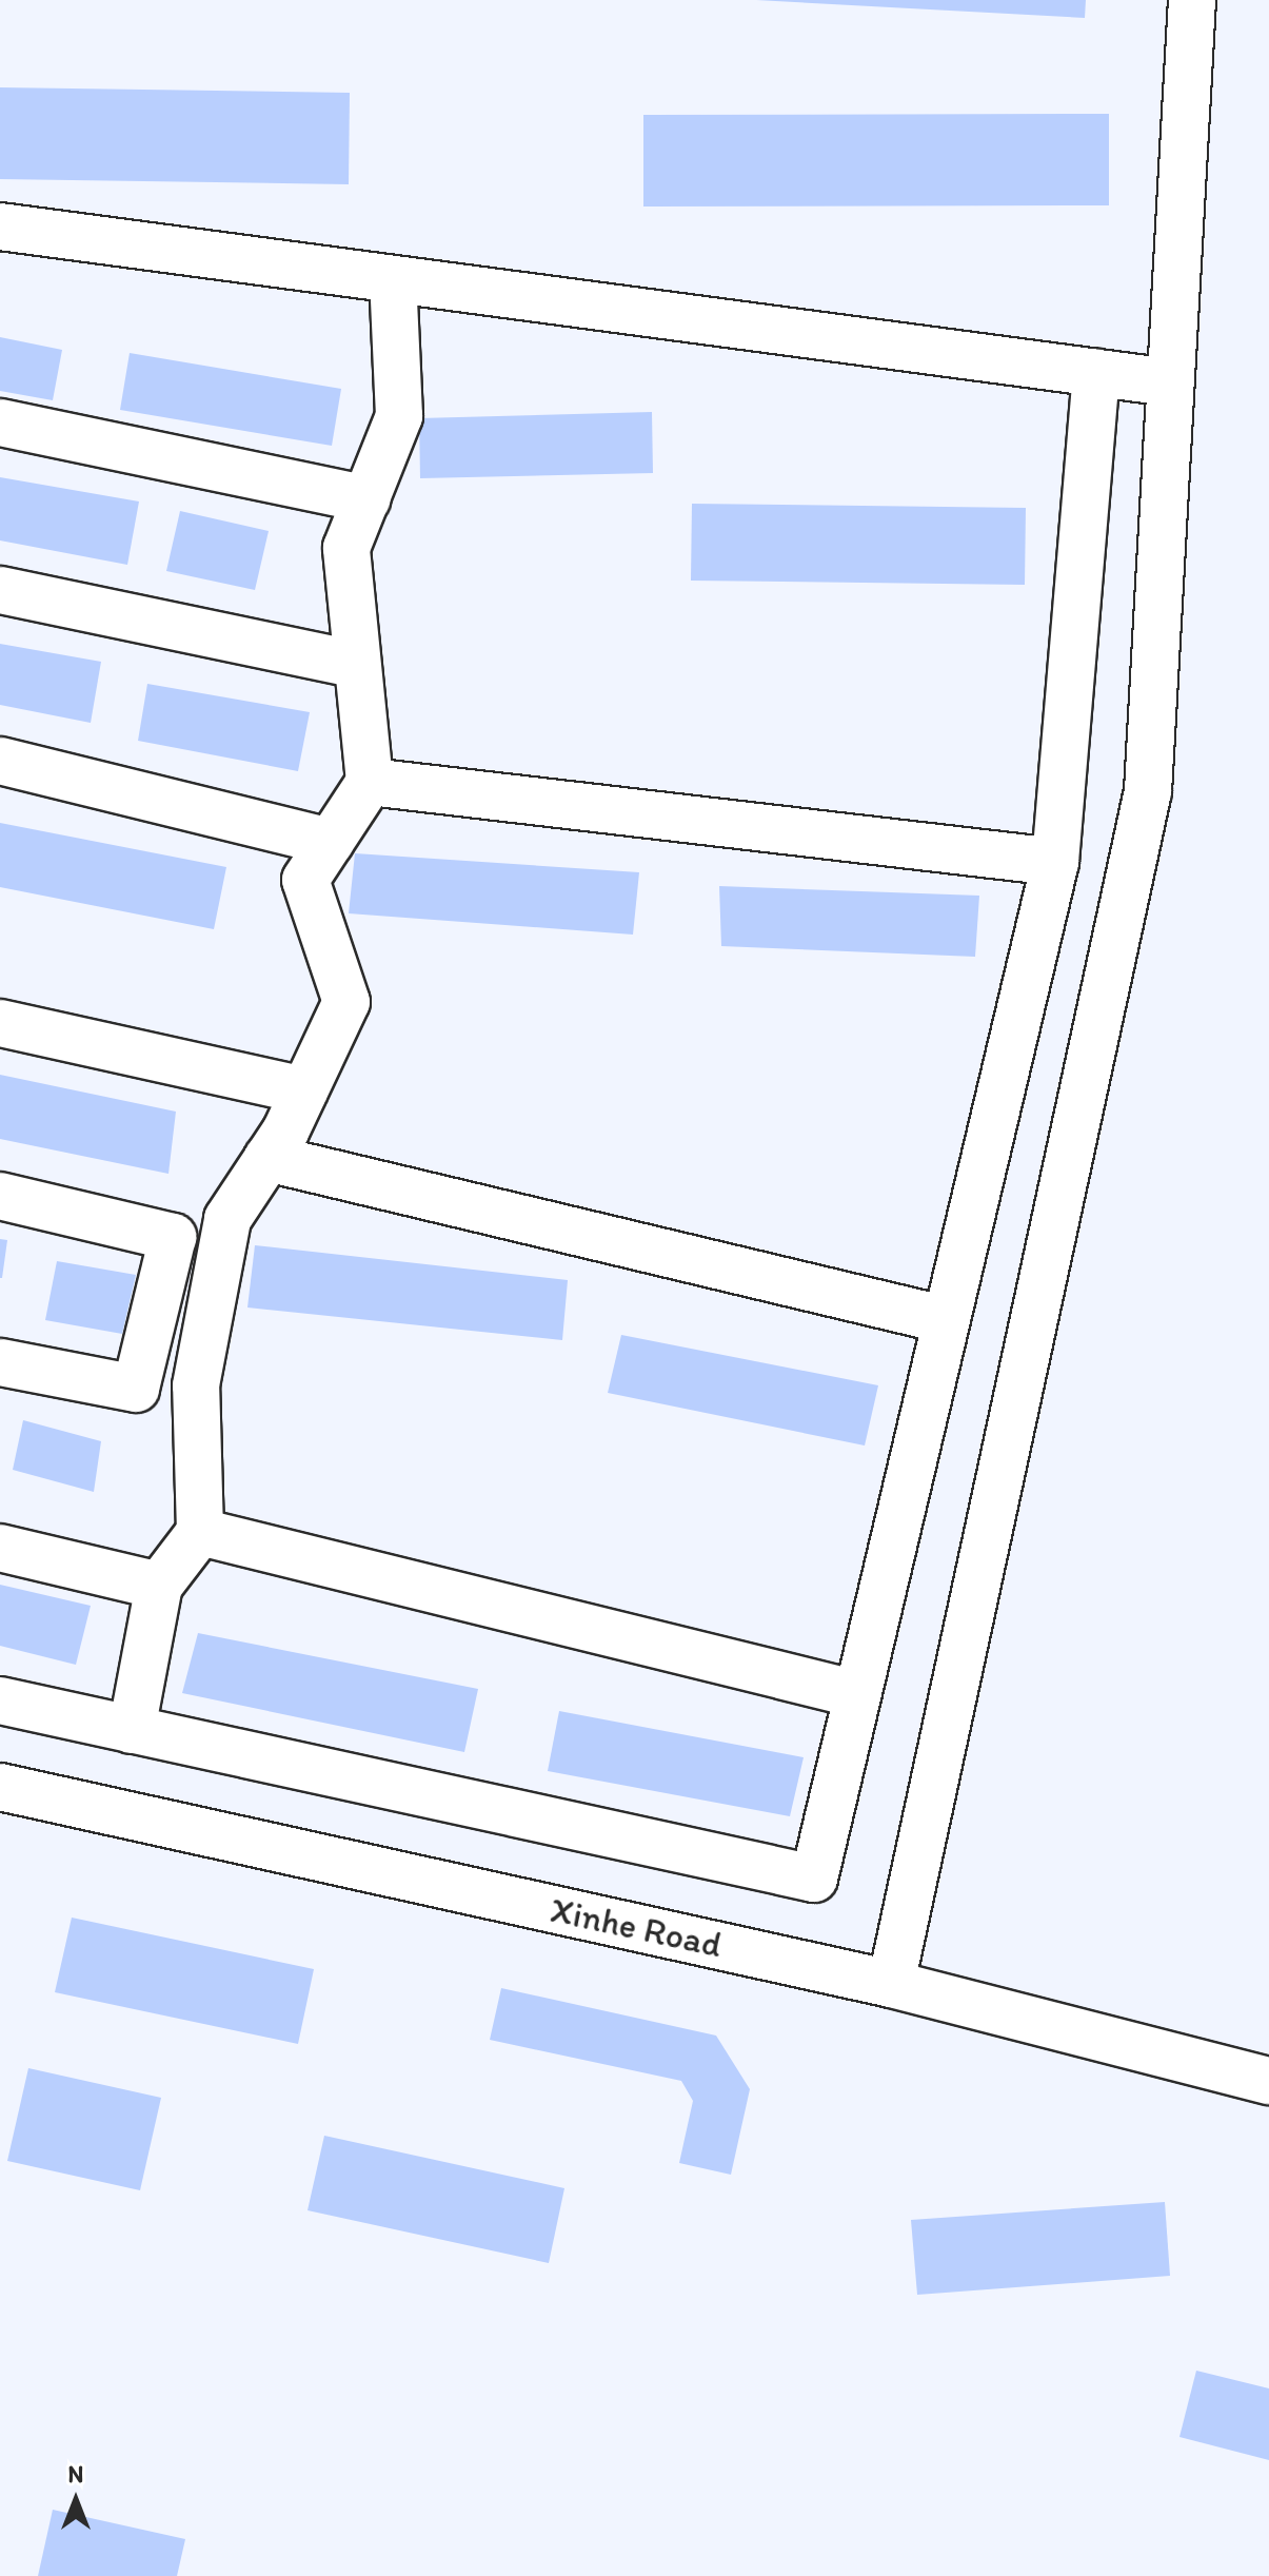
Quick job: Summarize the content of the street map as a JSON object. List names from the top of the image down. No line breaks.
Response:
{"streets":{"street":["Xinhe Road"]},"north":"top"}
